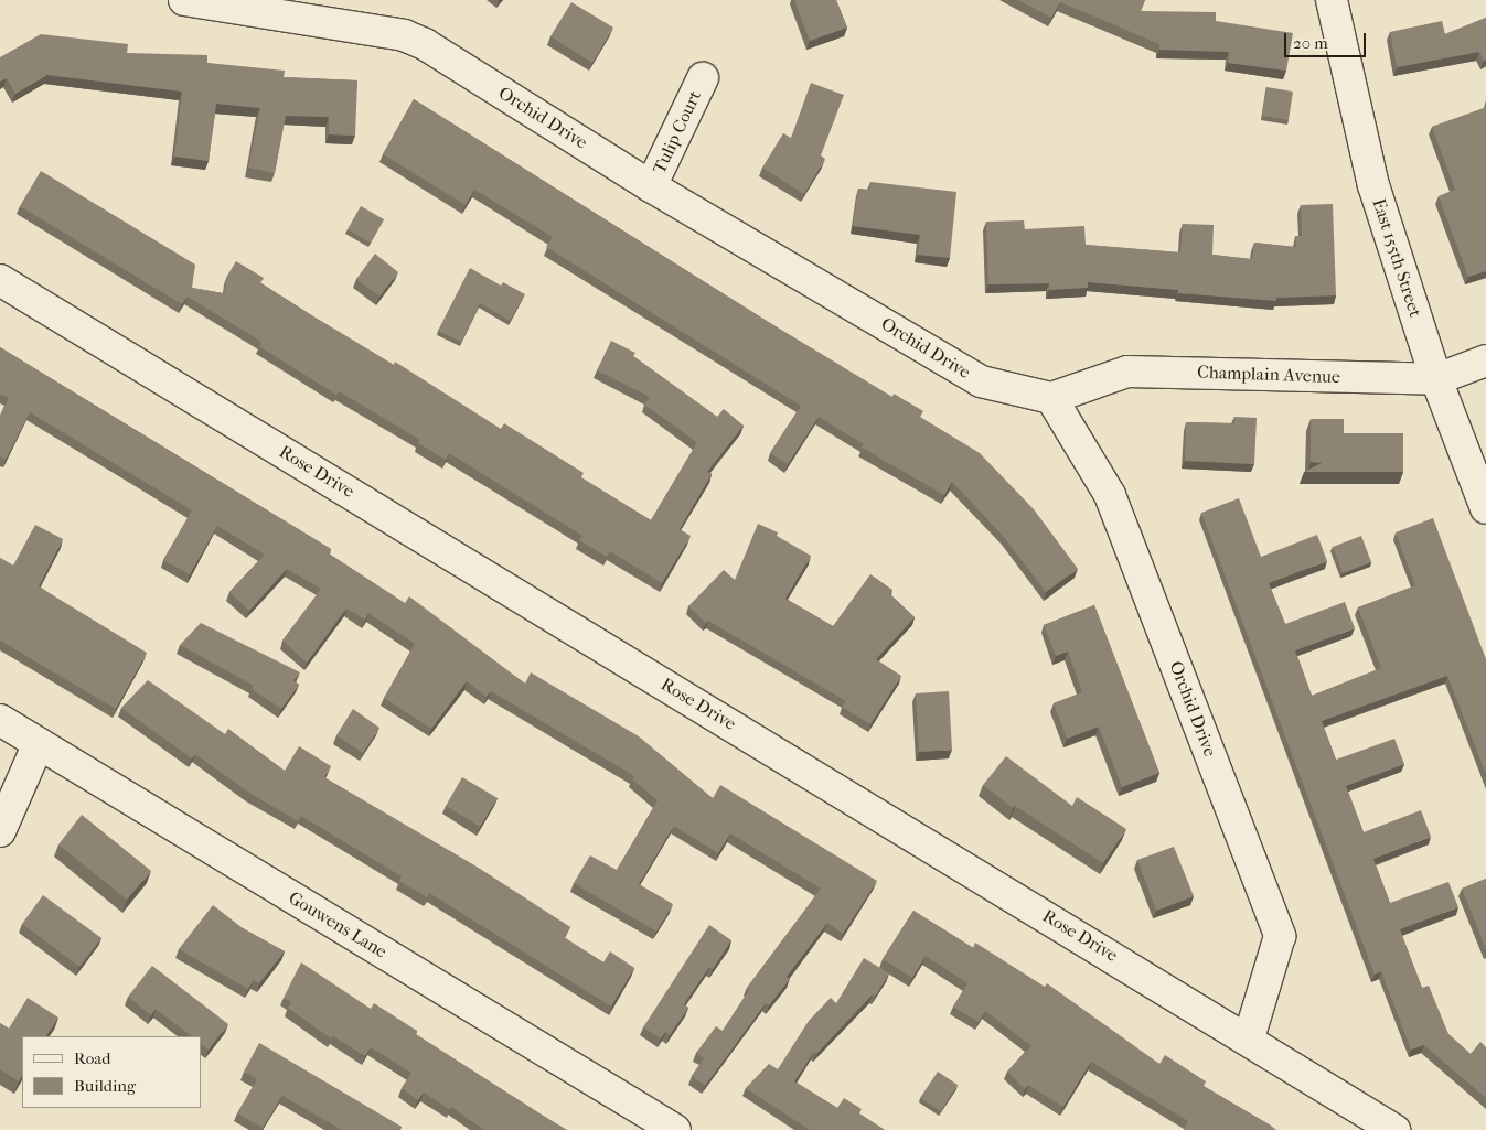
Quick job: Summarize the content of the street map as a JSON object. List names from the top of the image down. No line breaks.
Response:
{"streets":{"street":["Orchid Drive","Tulip Court","East 155th Street","Champlain Avenue","Rose Drive","Gouwens Lane"]},"crossings":[["Orchid Drive","Tulip Court"],["Orchid Drive","Champlain Avenue"],["Orchid Drive","Rose Drive"],["East 155th Street","Champlain Avenue"]],"legend":["Road","Building"],"scale_bar":"20 m"}
